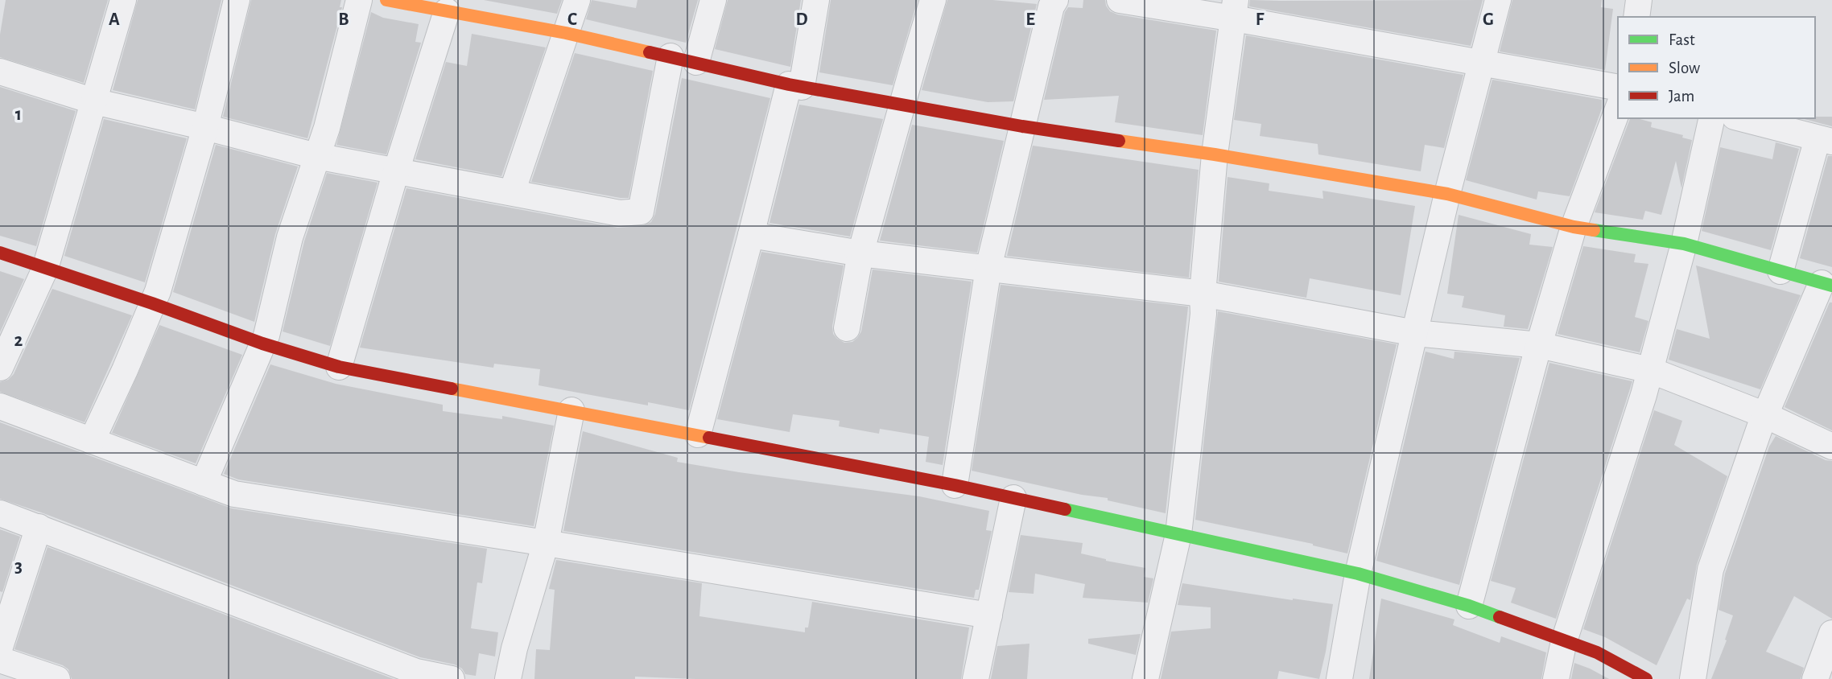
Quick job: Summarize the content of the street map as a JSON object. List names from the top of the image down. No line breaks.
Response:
{"legend":["Fast","Slow","Jam"],"grid":{"columns":["A","B","C","D","E","F","G"],"rows":["1","2","3"]}}
